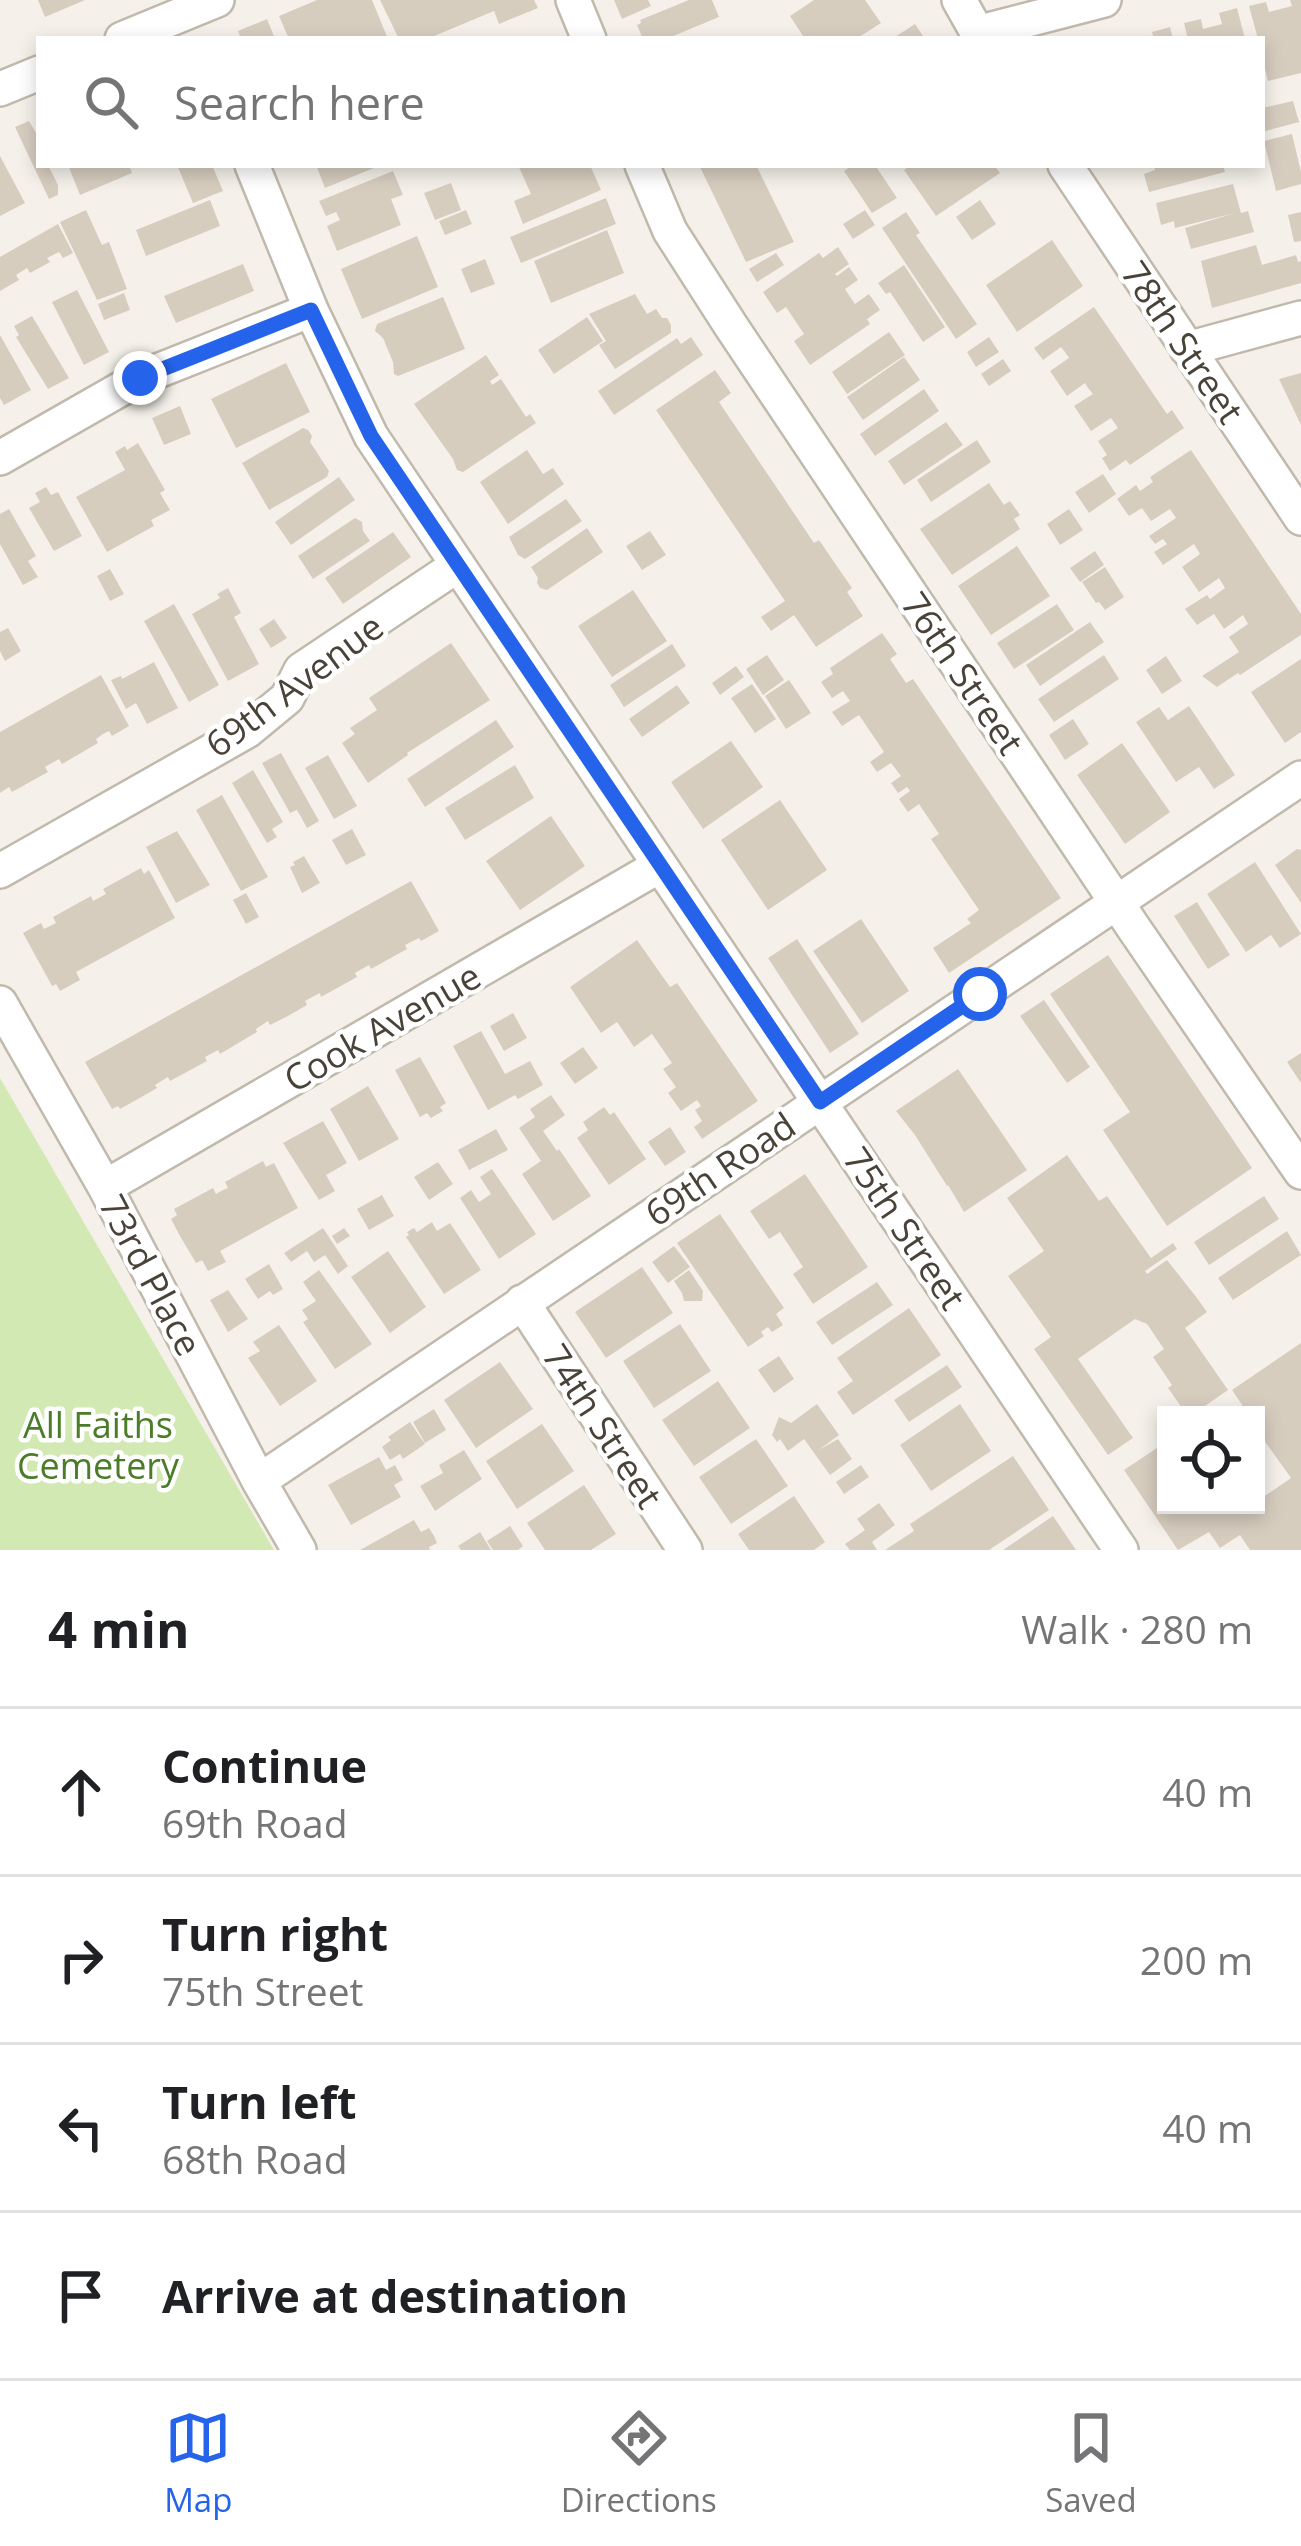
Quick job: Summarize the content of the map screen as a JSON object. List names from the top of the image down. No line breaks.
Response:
{"streets":{"street":["78th Street","76th Street","69th Avenue","Cook Avenue","69th Road","75th Street","73rd Place","74th Street"]},"crossings":[["76th Street","69th Road"],["69th Avenue","75th Street"],["Cook Avenue","75th Street"],["Cook Avenue","73rd Place"],["69th Road","75th Street"],["69th Road","73rd Place"],["69th Road","74th Street"]],"parks":["All Faiths Cemetery"],"page":{"search":"Search here","heading":["4 min","Walk · 280 m"],"list":[["Continue","69th Road","40 m"],["Turn right","75th Street","200 m"],["Turn left","68th Road","40 m"],"Arrive at destination"],"nav":["Map","Directions","Saved"]}}
